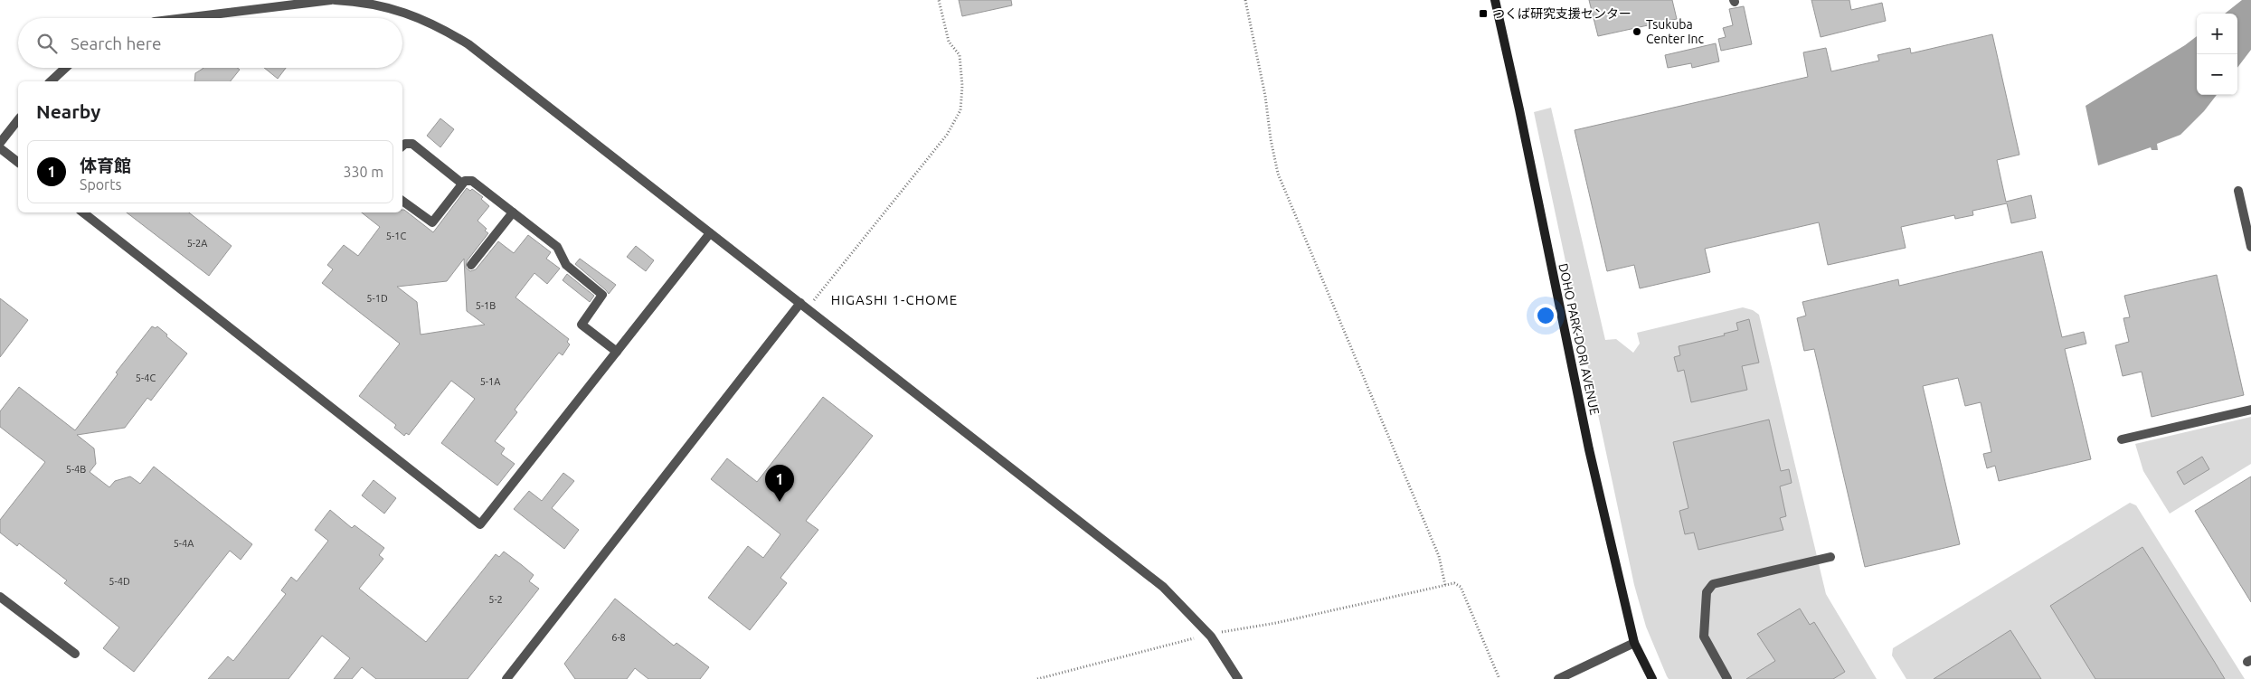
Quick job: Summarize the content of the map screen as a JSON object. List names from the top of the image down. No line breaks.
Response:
{"streets":{"street":["DOHO PARK-DORI AVENUE"]},"districts":["HIGASHI 1-CHOME"],"places":{"transit":["つくば研究支援センター"],"other":["Tsukuba Center Inc"]},"house_numbers":["5-1C","5-2A","5-1D","5-1B","5-4C","5-1A","5-4B","5-4A","5-4D","5-2","6-8"],"page":{"map_buttons":["+","−"],"search":"Search here","heading":"Nearby","list":[{"mark":"1","name":"体育館","note":"Sports","value":"330 m"}],"pins":"1"}}
